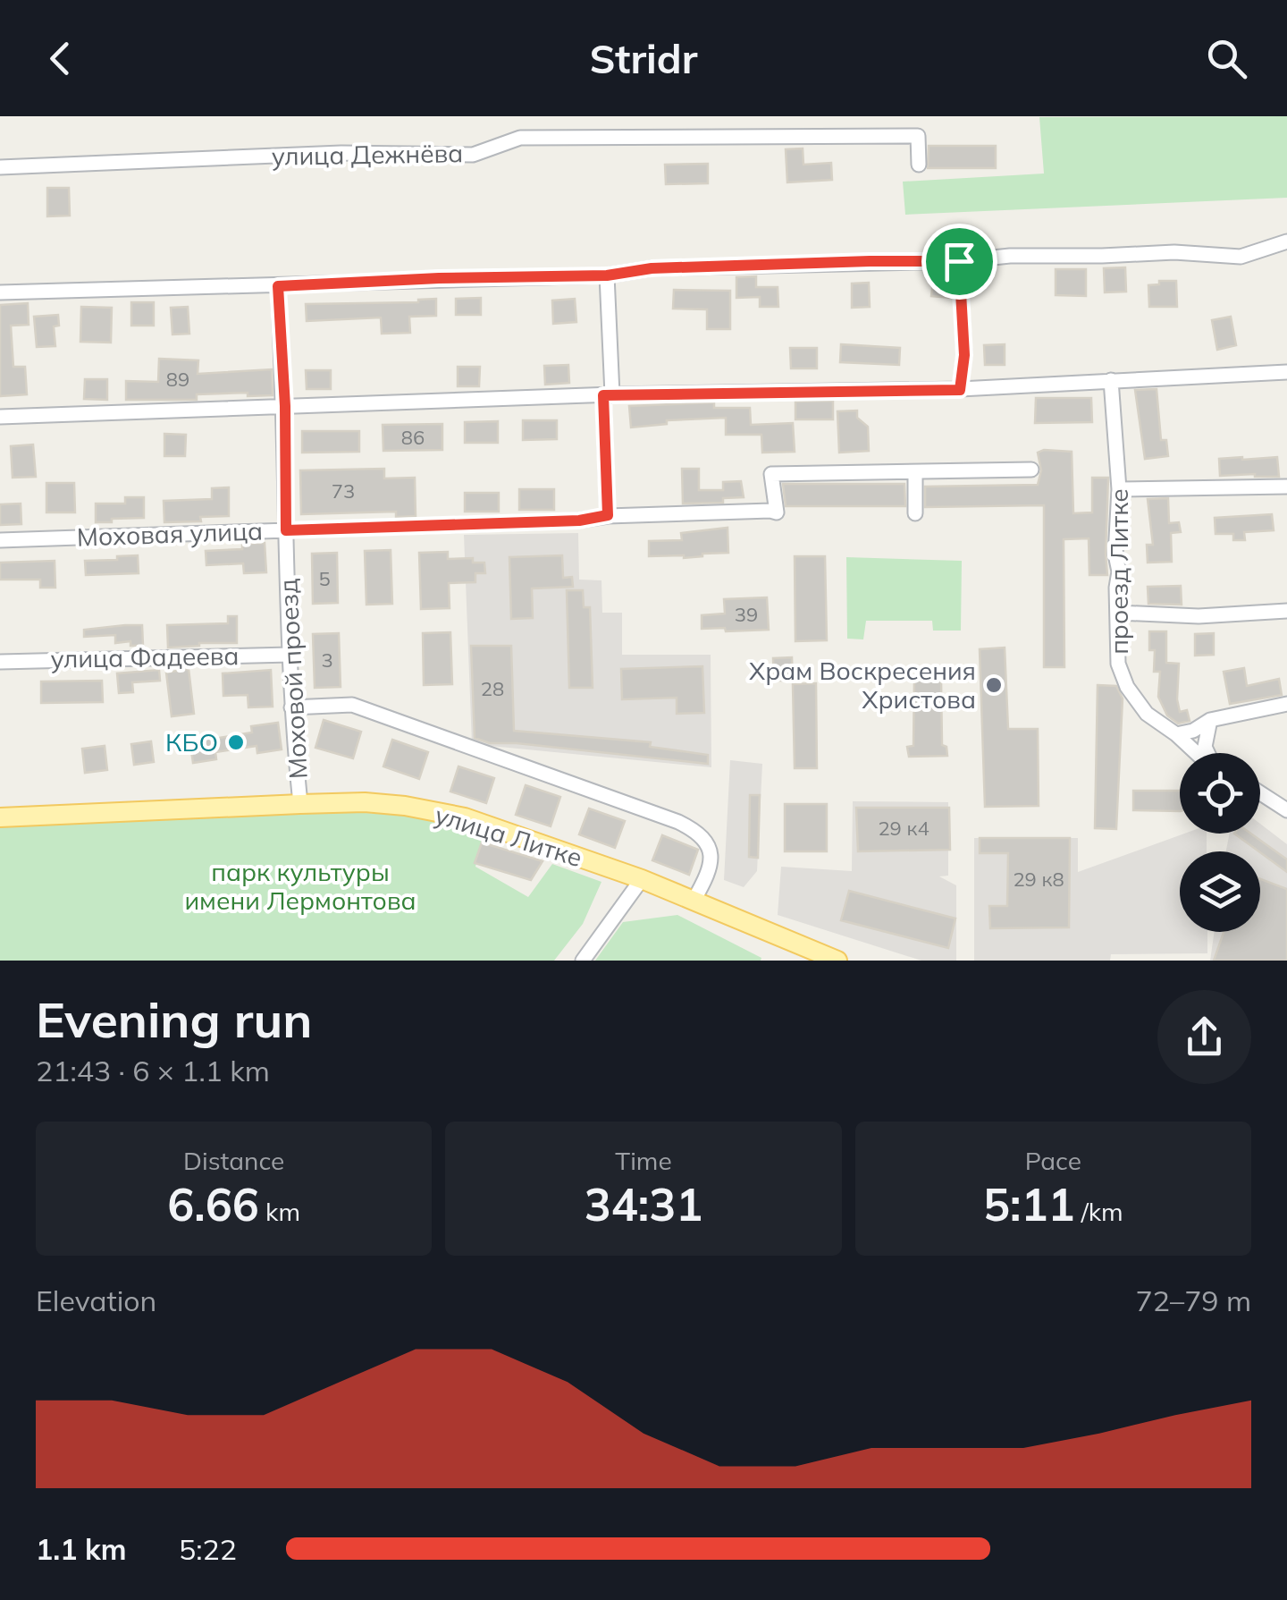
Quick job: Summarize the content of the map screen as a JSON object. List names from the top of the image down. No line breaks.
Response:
{"streets":{"main road":["улица Литке"],"street":["улица Дежнёва","Моховая улица","проезд Литке","улица Фадеева","Моховой проезд"]},"crossings":[["Моховая улица","Моховой проезд"],["улица Фадеева","Моховой проезд"],["Моховой проезд","улица Литке"]],"parks":["парк культуры имени Лермонтова"],"places":["Храм Воскресения Христова","КБО"],"house_numbers":["89","86","73","5","39","3","28","29 к4","29 к8"],"page":{"header":"Stridr","heading":["Evening run","21:43 · 6 × 1.1 km"],"stats":[["Distance","6.66 km"],["Time","34:31"],["Pace","5:11 /km"]],"chart":["Elevation","72–79 m"],"list":[{"name":"1.1 km","note":"5:22"}]}}
